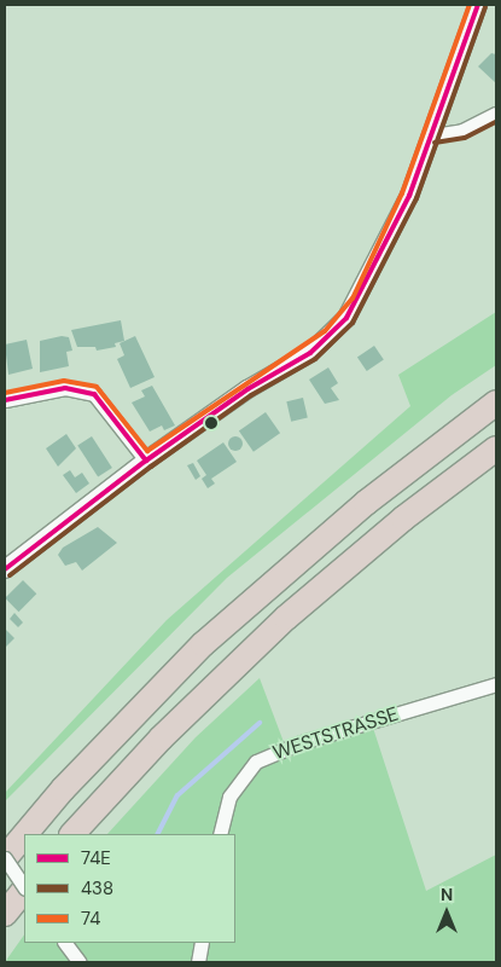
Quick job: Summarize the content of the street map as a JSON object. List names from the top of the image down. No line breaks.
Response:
{"streets":{"street":["WESTSTRASSE"]},"lines":["transit line 74E","transit line 74","transit line 438"],"legend":["74E","438","74"],"north":"top"}
